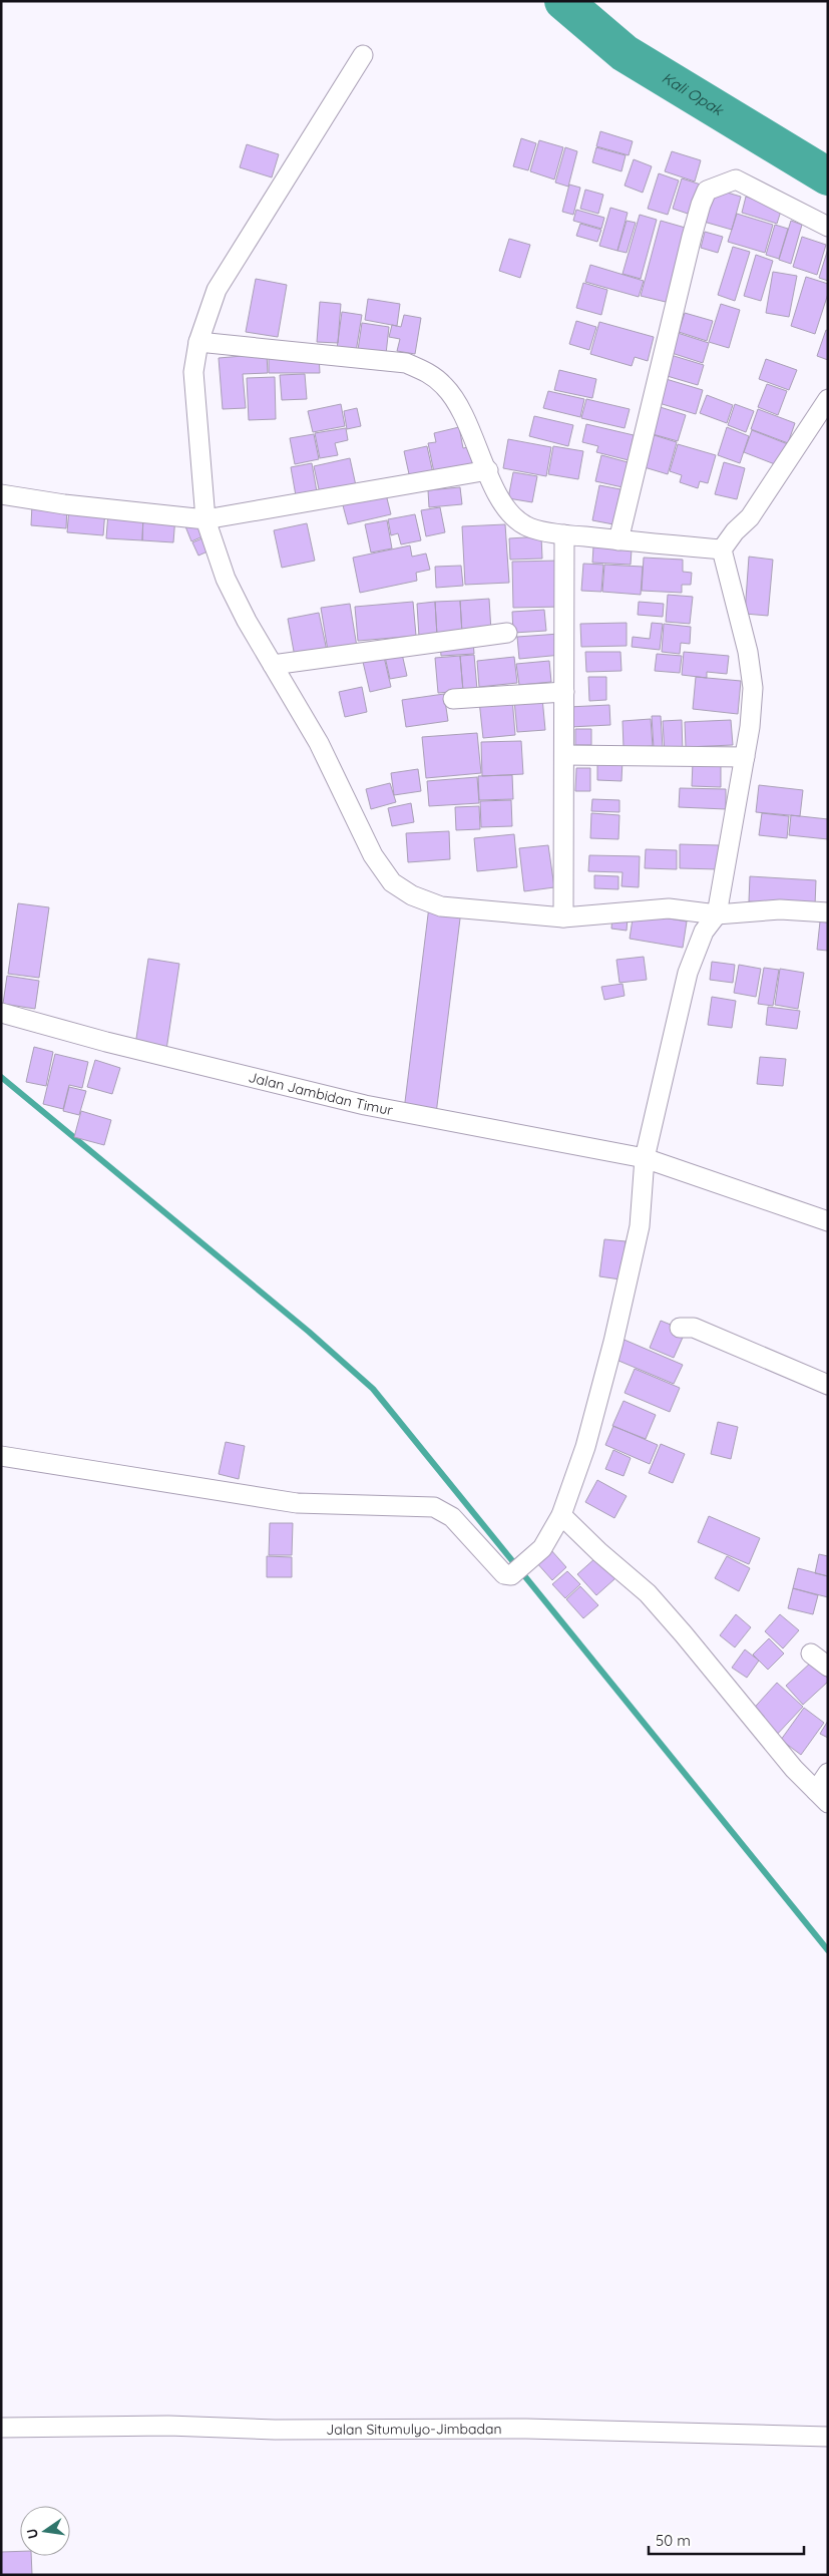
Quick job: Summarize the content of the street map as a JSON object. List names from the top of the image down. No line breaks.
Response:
{"streets":{"street":["Jalan Jambidan Timur","Jalan Situmulyo-Jimbadan"]},"water":["Kali Opak"],"scale_bar":"50 m","north":"left"}
